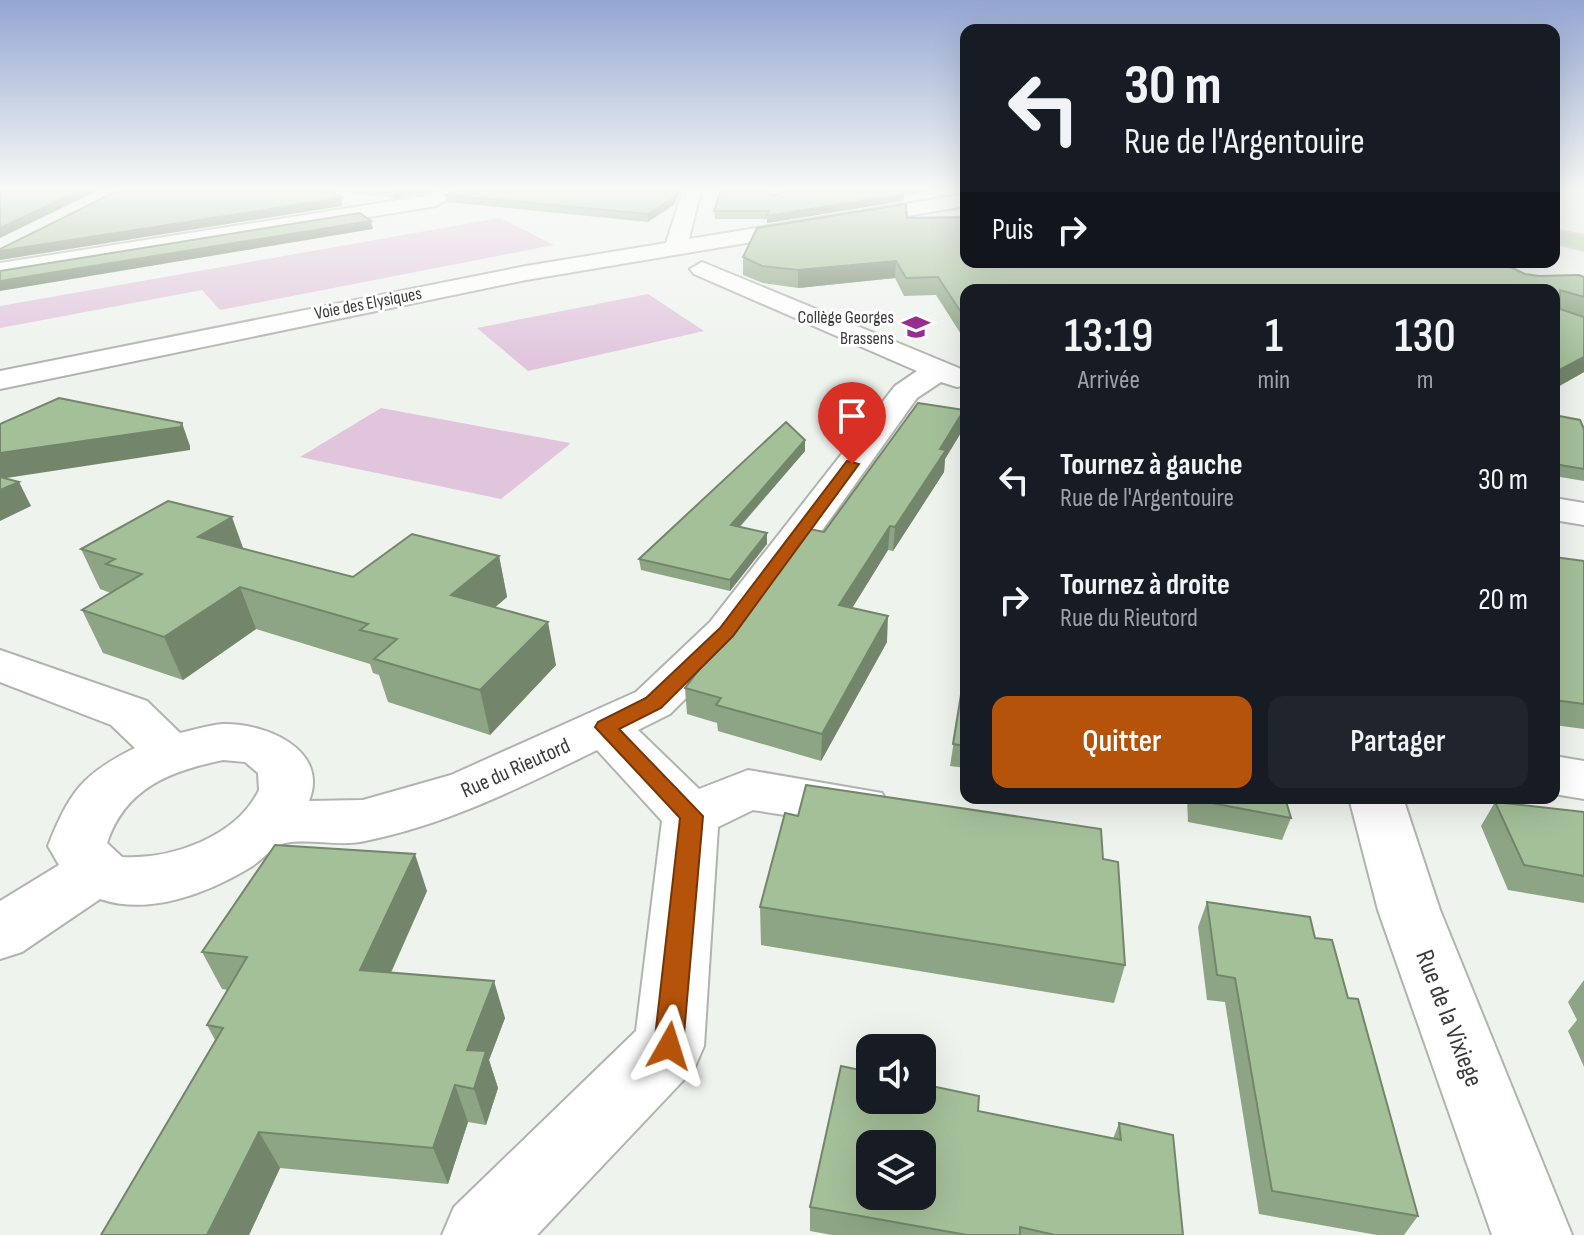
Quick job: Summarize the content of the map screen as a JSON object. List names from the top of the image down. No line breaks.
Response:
{"streets":{"street":["Voie des Elysiques","Rue du Rieutord","Rue de la Vixiege"]},"places":{"school or university":["Collège Georges Brassens"]},"page":{"turn":["30 m","Rue de l'Argentouire"],"then":"Puis","eta":["13:19","Arrivée","1","min","130","m"],"list":[{"name":"Tournez à gauche","note":"Rue de l'Argentouire","value":"30 m"},{"name":"Tournez à droite","note":"Rue du Rieutord","value":"20 m"}],"buttons":["Quitter","Partager"]}}
